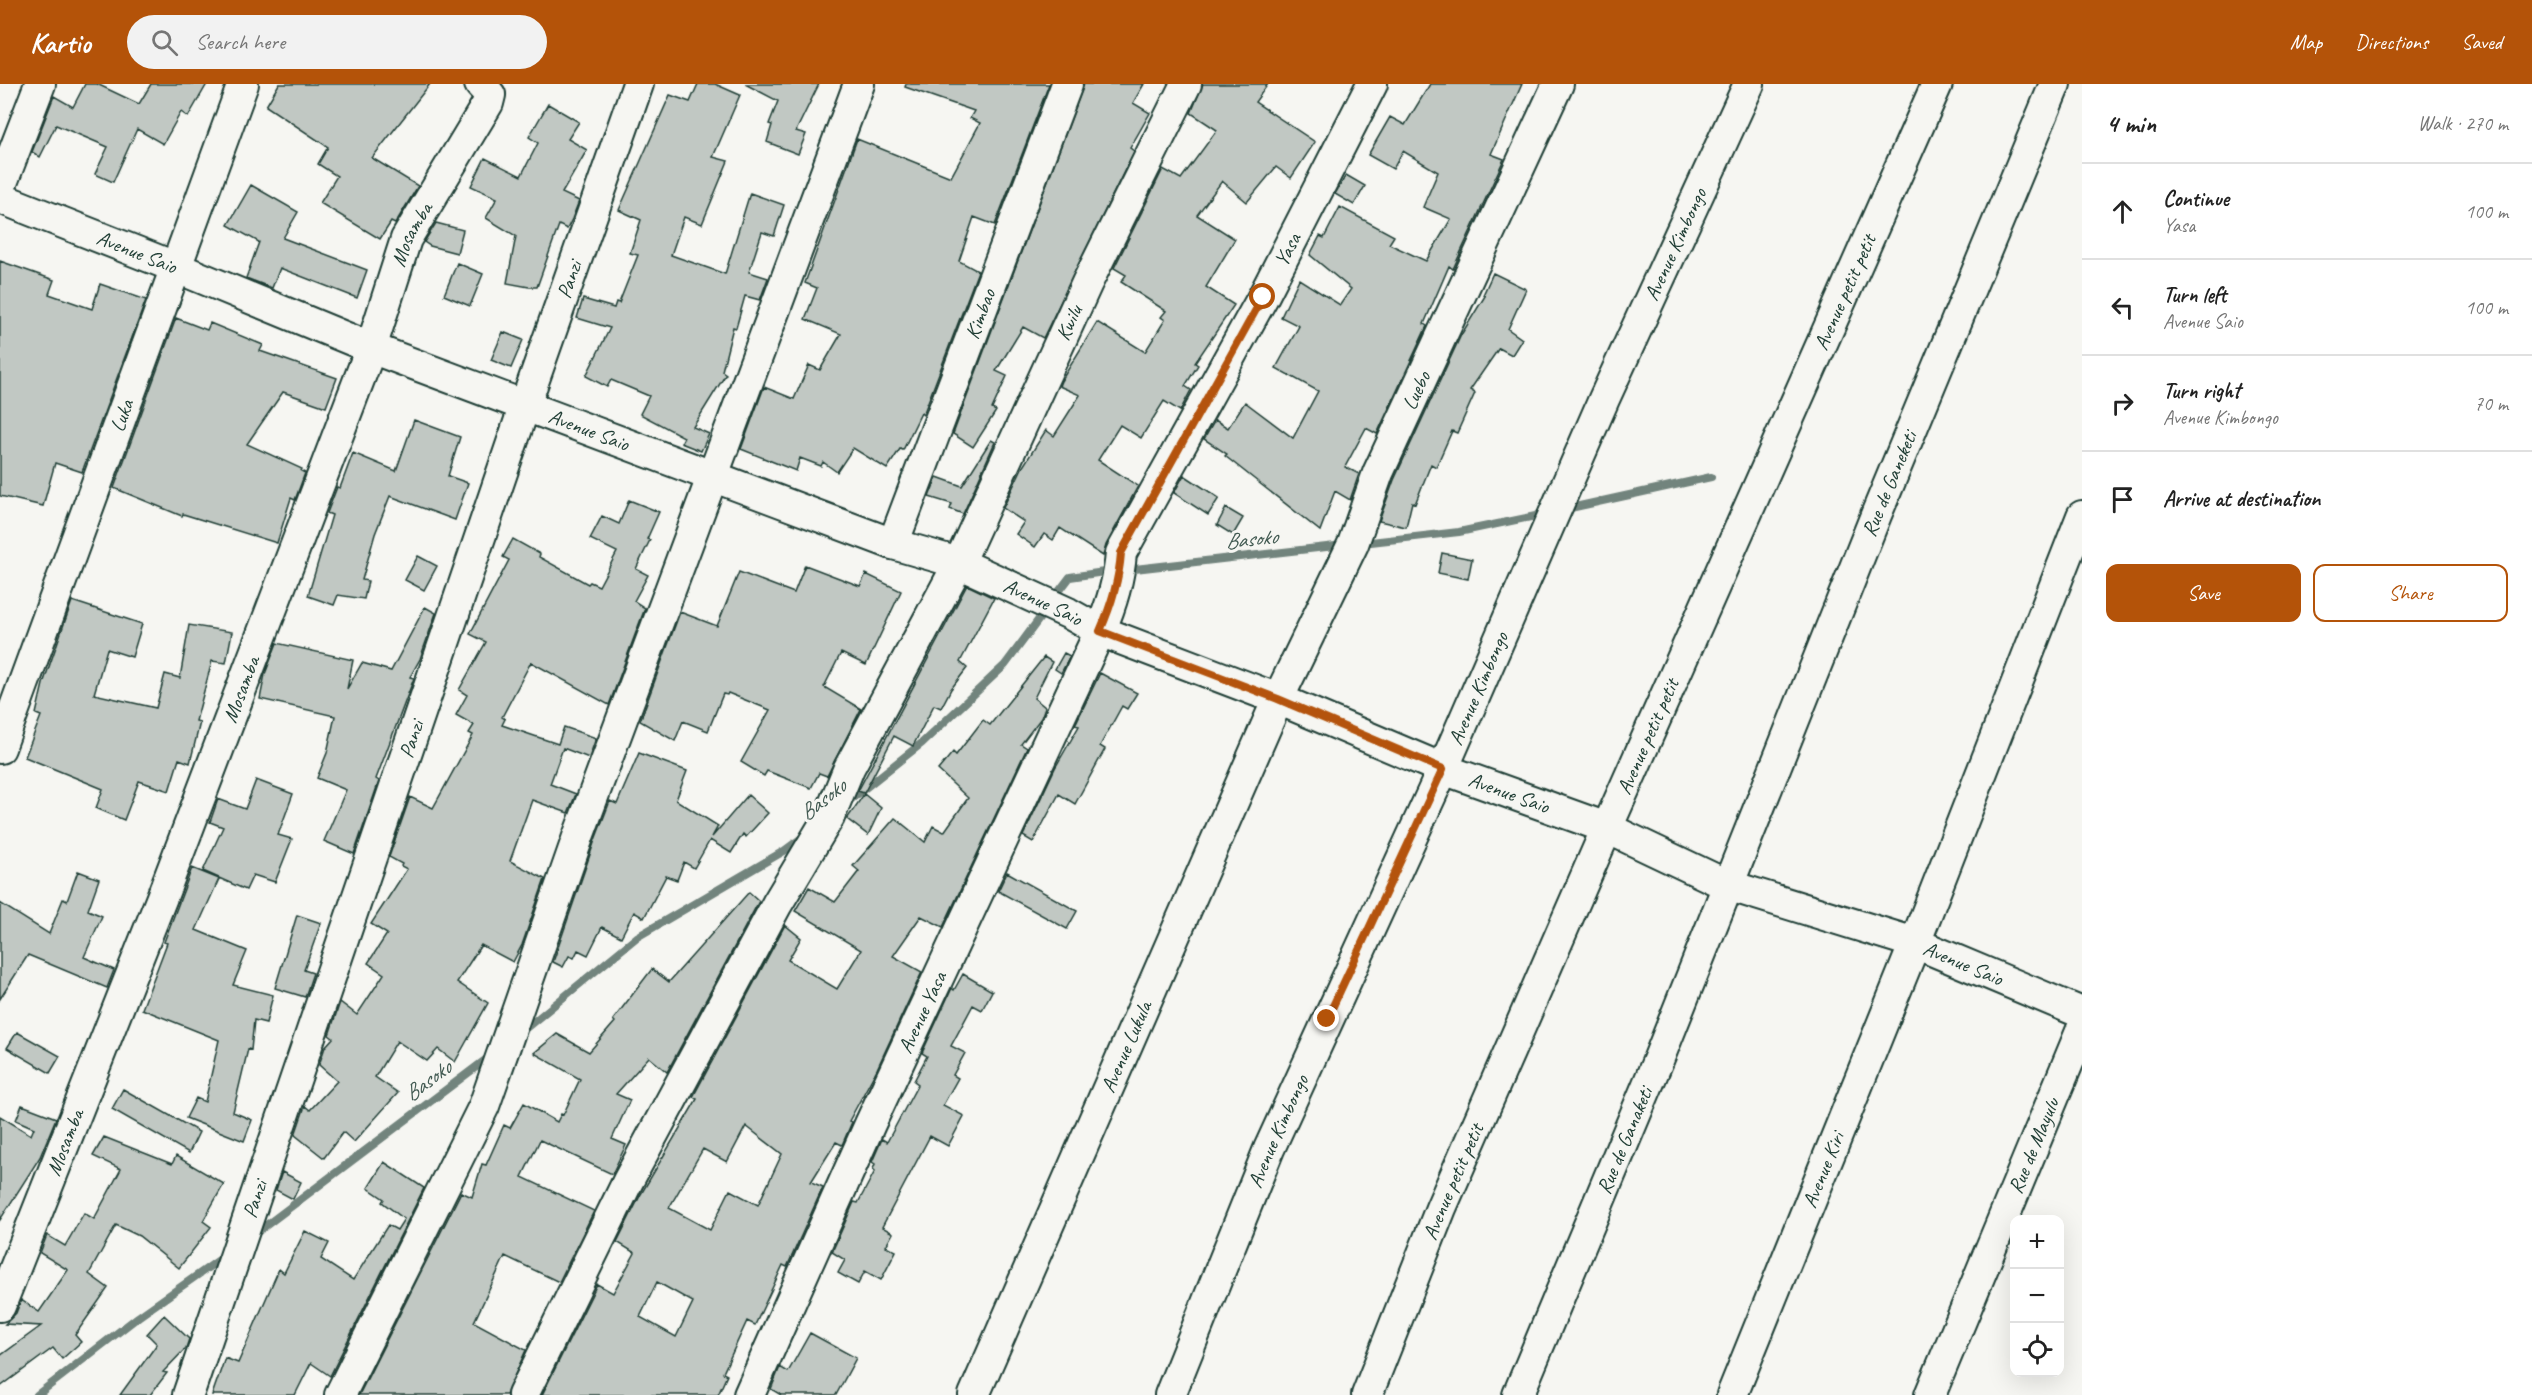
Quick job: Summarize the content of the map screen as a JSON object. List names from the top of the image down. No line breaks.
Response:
{"streets":{"street":["Mosamba","Avenue Kimbongo","Yasa","Avenue Saio","Panzi","Avenue petit petit","Kimbao","Kwilu","Luebo","Luka","Rue de Ganeketi","Avenue Yasa","Avenue Lukula","Rue de Ganaketi","Rue de Mayulu","Avenue Kiri"]},"crossings":[["Mosamba","Avenue Saio"],["Avenue Kimbongo","Avenue Saio"],["Yasa","Avenue Saio"],["Yasa","Avenue Yasa"],["Avenue Saio","Panzi"],["Avenue Saio","Avenue petit petit"],["Avenue Saio","Kimbao"],["Avenue Saio","Kwilu"],["Avenue Saio","Luebo"],["Avenue Saio","Luka"],["Avenue Saio","Rue de Ganeketi"],["Avenue Saio","Avenue Yasa"],["Avenue Saio","Avenue Lukula"],["Avenue Saio","Rue de Ganaketi"],["Avenue Saio","Avenue Kiri"],["Luebo","Avenue Lukula"],["Rue de Ganeketi","Rue de Ganaketi"]],"water":["Basoko"],"page":{"header":"Kartio","search":"Search here","nav":["Map","Directions","Saved"],"heading":["4 min","Walk · 270 m"],"list":[["Continue","Yasa","100 m"],["Turn left","Avenue Saio","100 m"],["Turn right","Avenue Kimbongo","70 m"],"Arrive at destination"],"buttons":["Save","Share"],"map_buttons":["+","−"]}}
